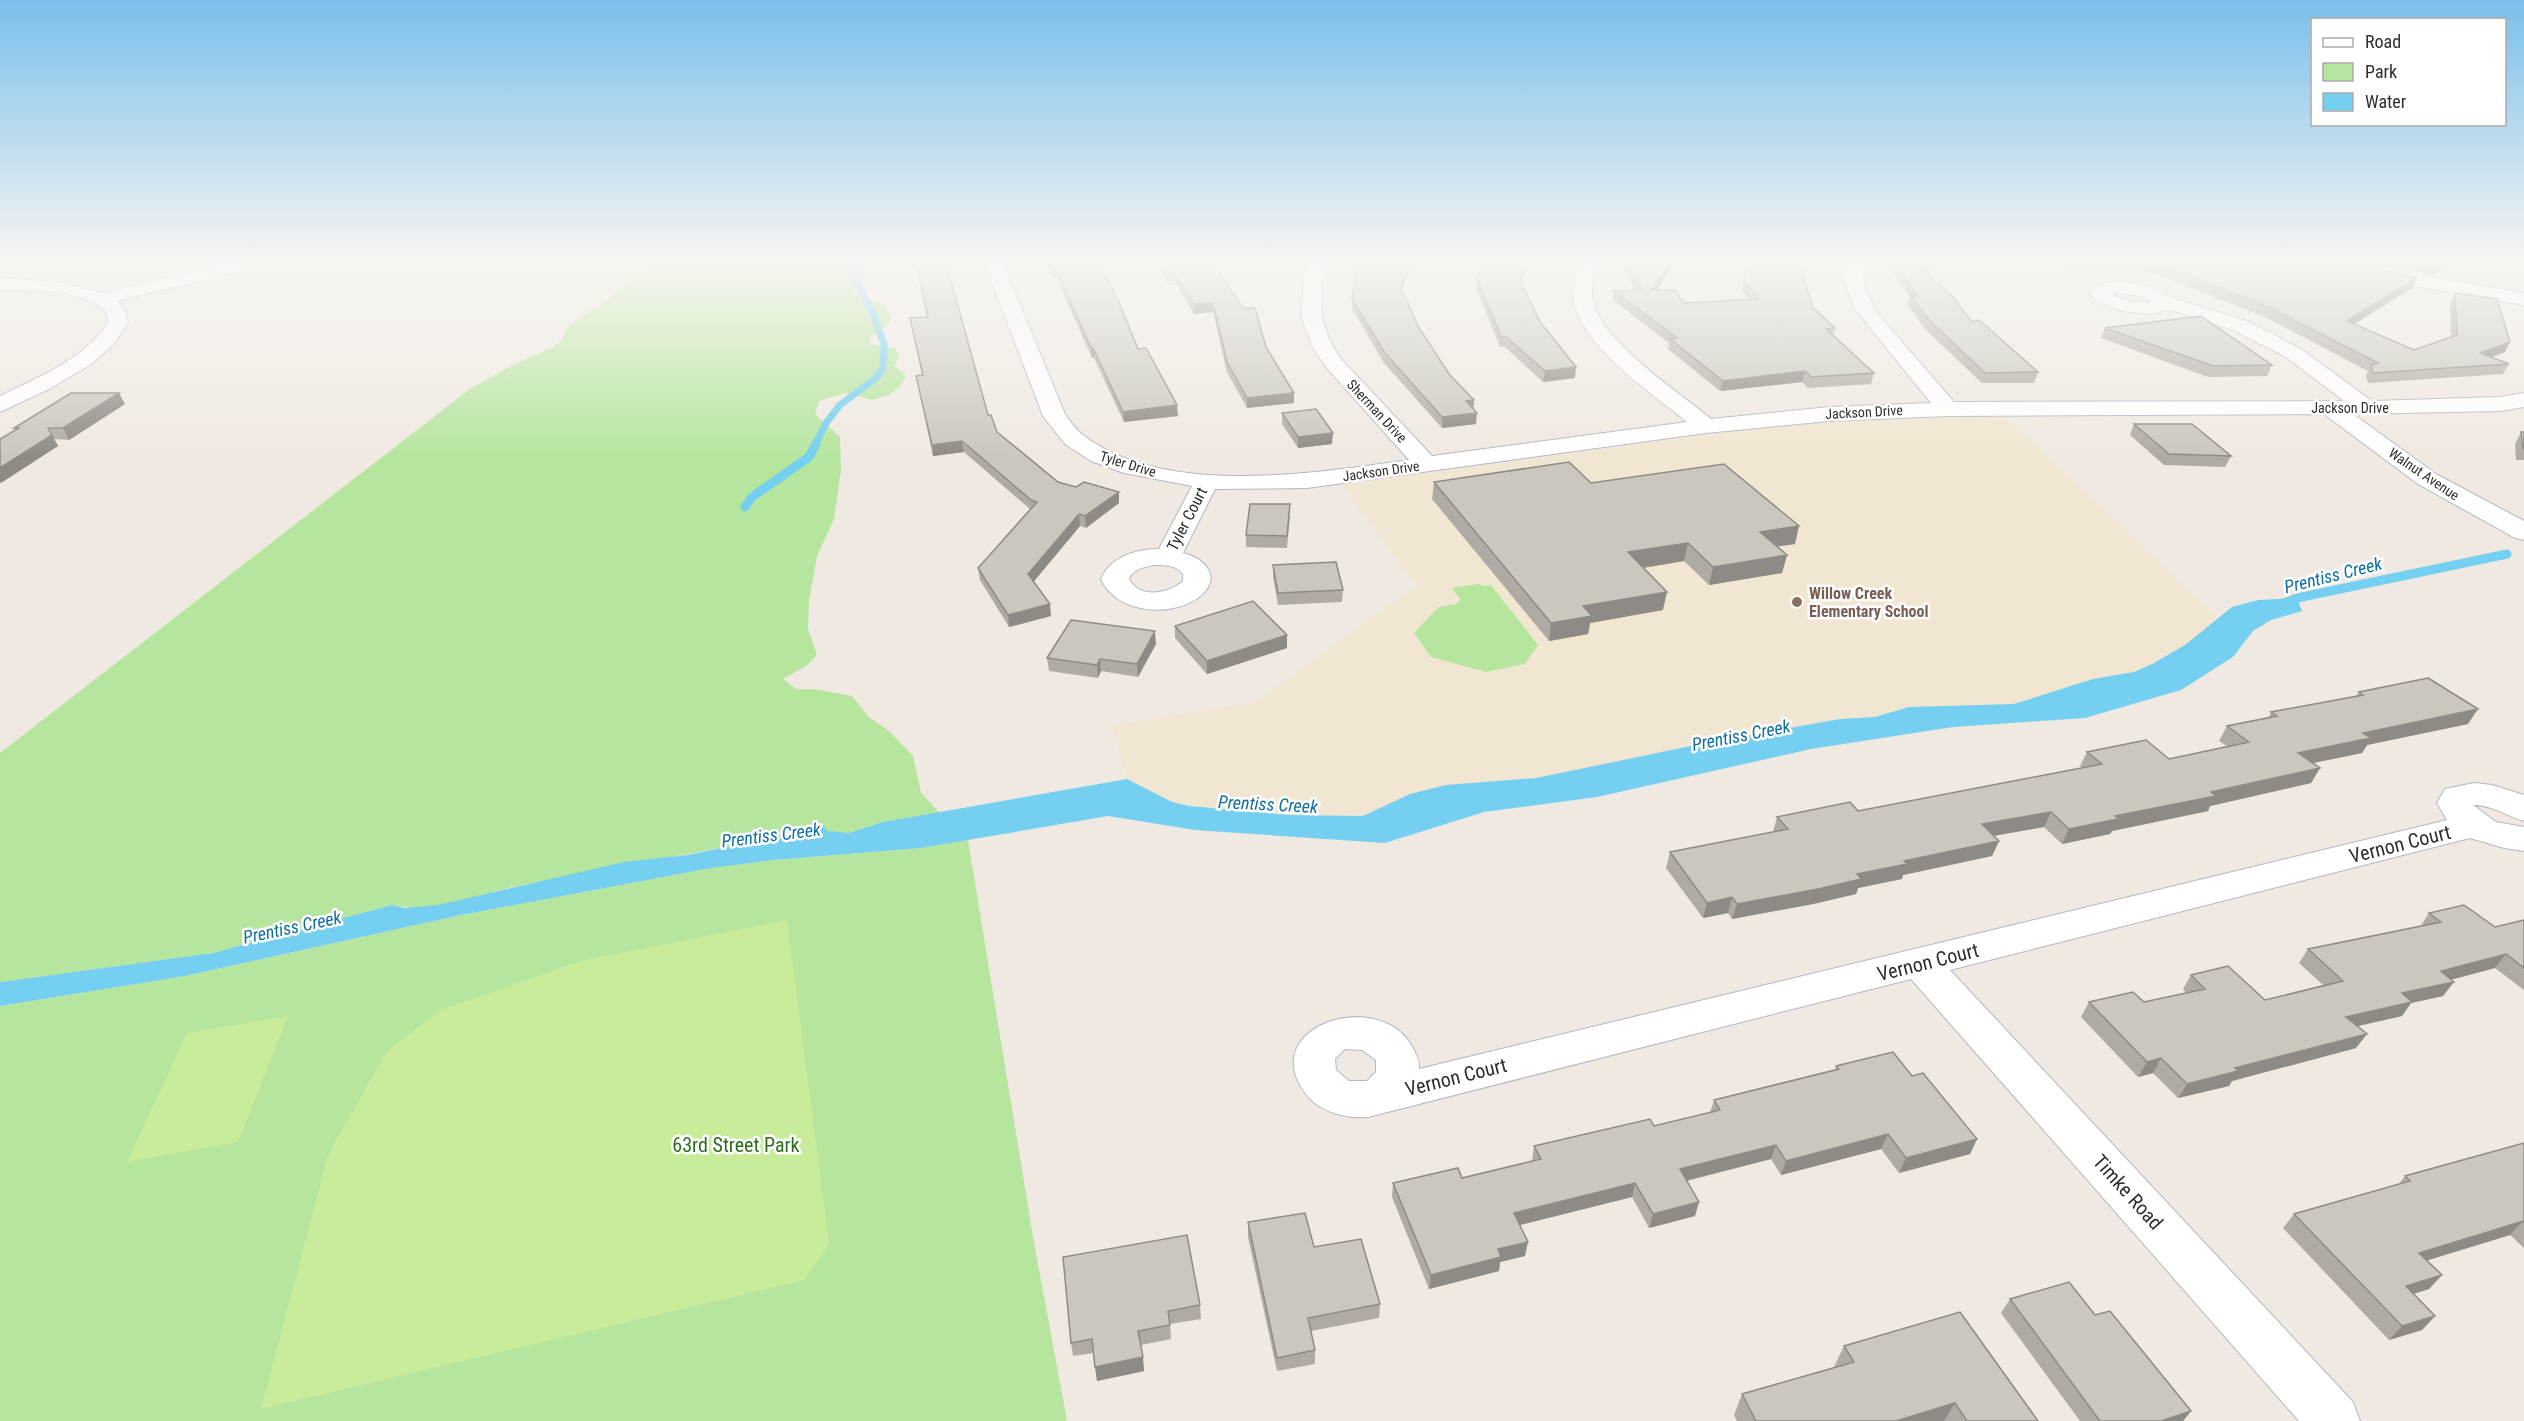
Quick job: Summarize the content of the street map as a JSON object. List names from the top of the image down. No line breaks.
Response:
{"streets":{"street":["Jackson Drive","Sherman Drive","Tyler Drive","Walnut Avenue","Tyler Court","Vernon Court","Timke Road"]},"crossings":[["Jackson Drive","Sherman Drive"],["Jackson Drive","Tyler Drive"],["Jackson Drive","Walnut Avenue"],["Jackson Drive","Tyler Court"],["Tyler Drive","Tyler Court"],["Vernon Court","Timke Road"]],"water":["Prentiss Creek"],"parks":["63rd Street Park"],"places":["Willow Creek Elementary School"],"legend":["Road","Park","Water"]}
